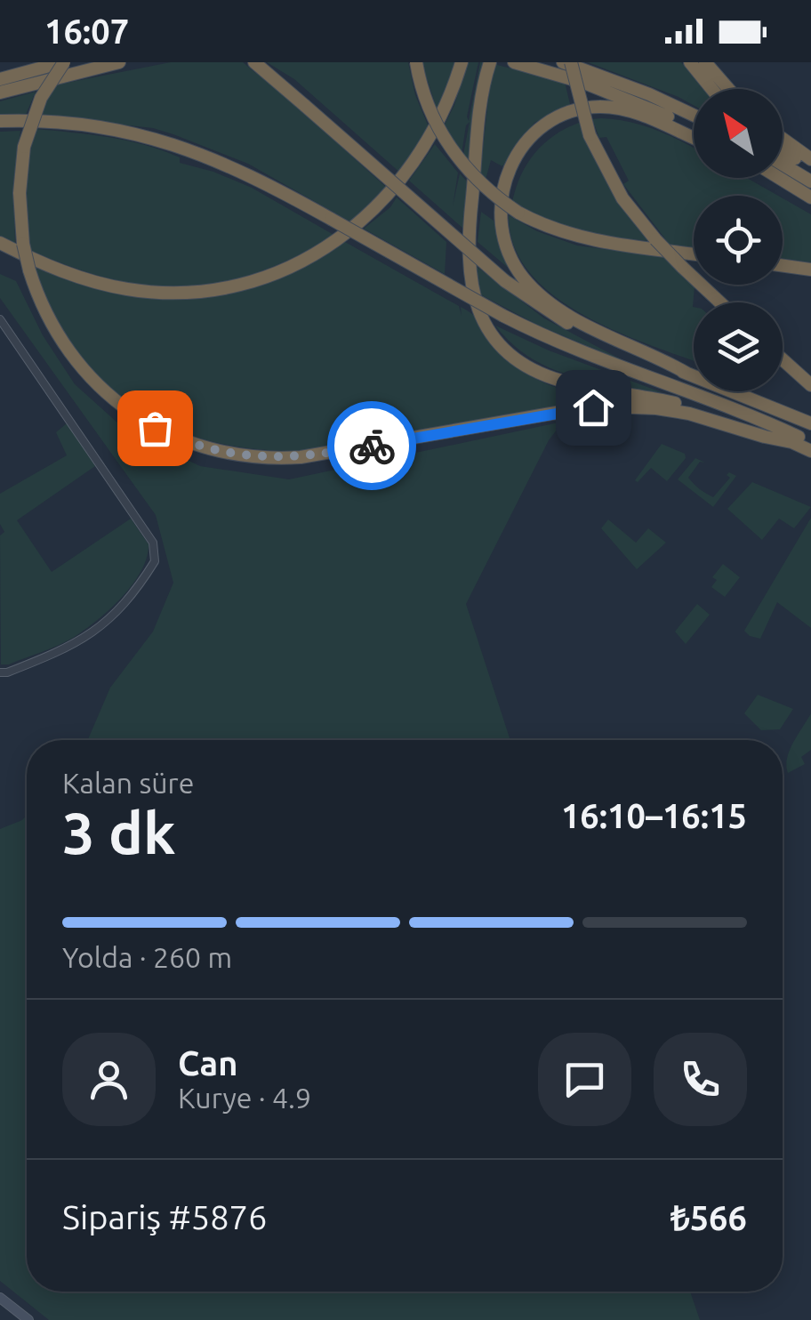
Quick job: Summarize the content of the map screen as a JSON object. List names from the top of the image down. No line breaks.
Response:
{"north":"top left","page":{"status":"16:07","heading":["3 dk","Kalan süre","16:10–16:15"],"panel":["Can","Kurye · 4.9","Sipariş #5876","₺566"],"bar":"Yolda · 260 m"}}
